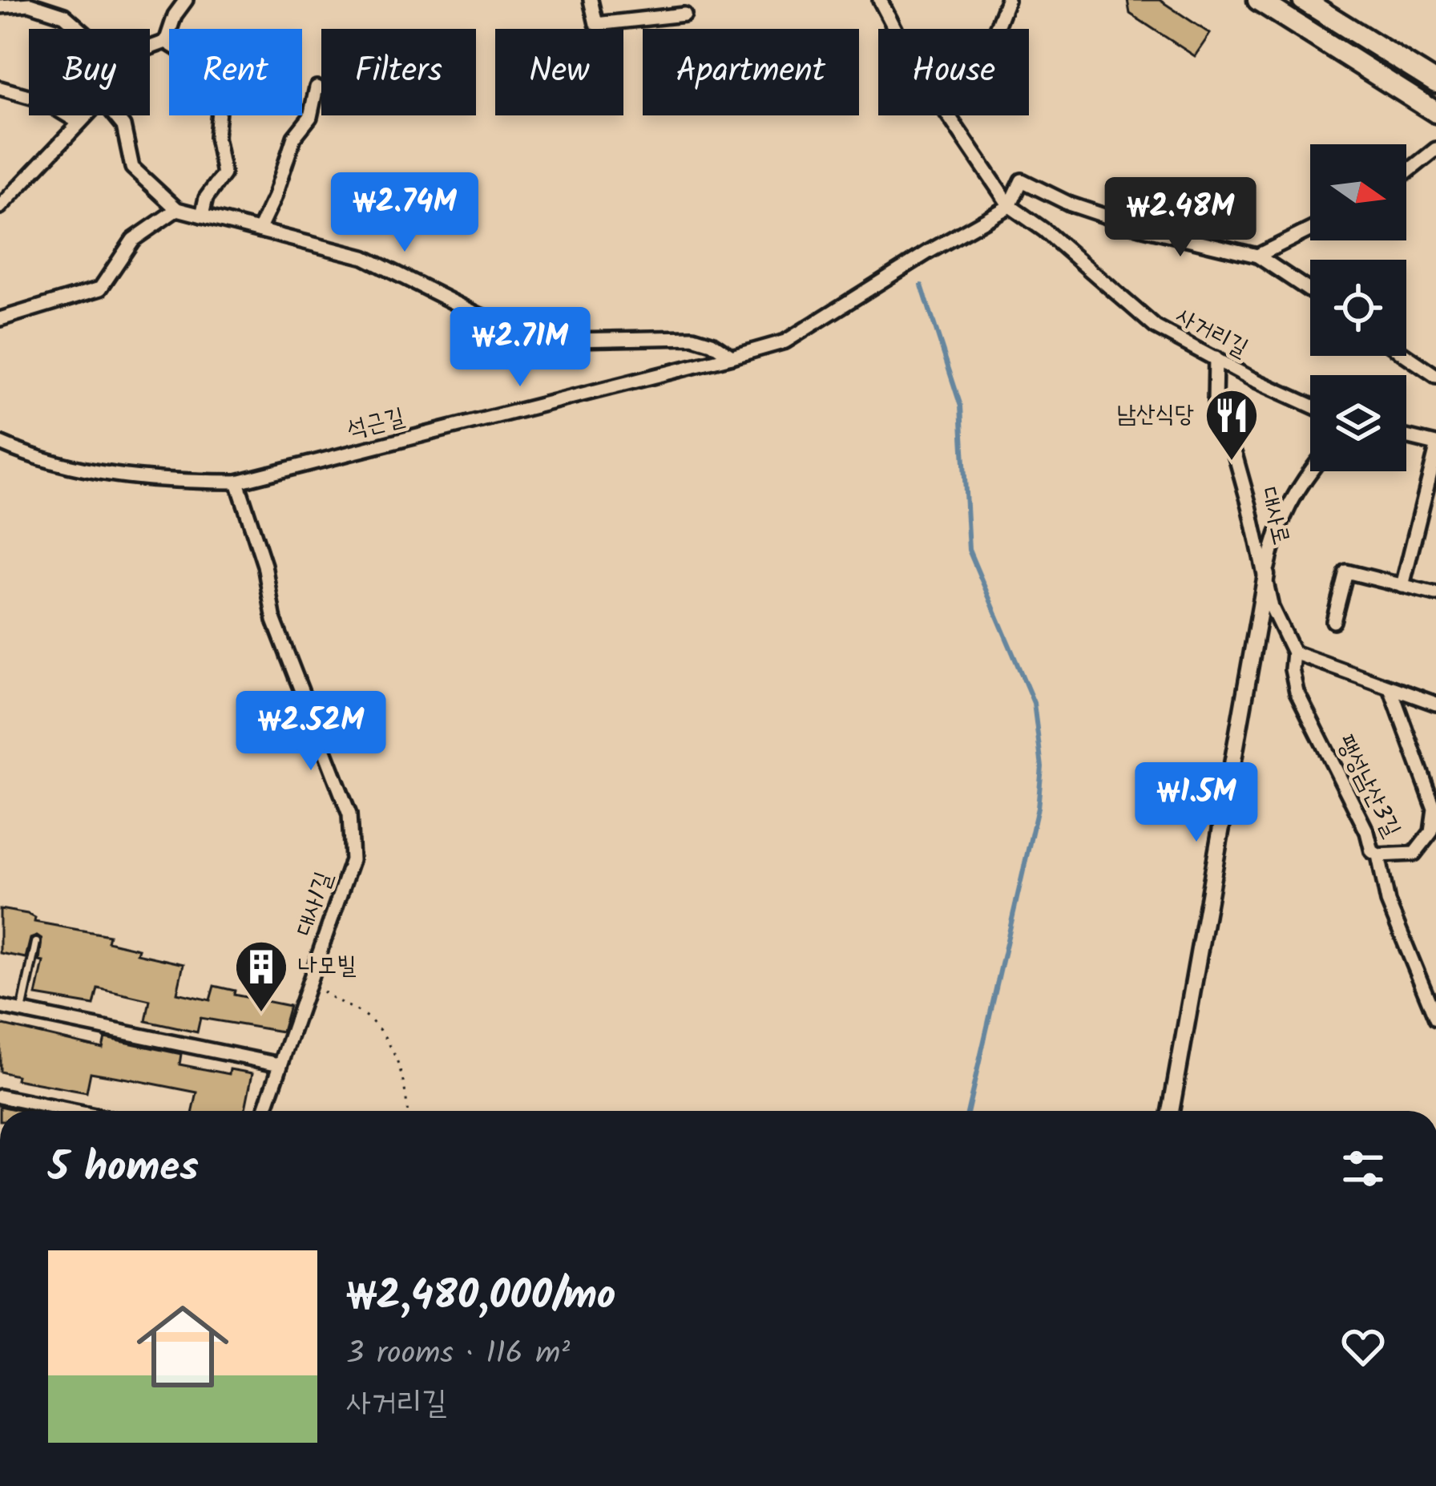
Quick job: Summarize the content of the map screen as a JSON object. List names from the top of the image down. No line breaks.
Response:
{"streets":{"street":["사거리길","석근길","대사로","팽성남산3길","대사1길"]},"crossings":[["사거리길","석근길"],["사거리길","대사로"],["석근길","대사1길"],["대사로","팽성남산3길"]],"places":{"restaurant":["남산식당"],"building":["나모빌"]},"north":"right","page":{"chip":["Buy","Rent","Filters","New","Apartment","House"],"price":["₩2.74M","₩2.48M","₩2.71M","₩2.52M","₩1.5M"],"heading":"5 homes","list":[{"name":"₩2,480,000/mo","note":"3 rooms · 116 m² · 사거리길"}]}}
